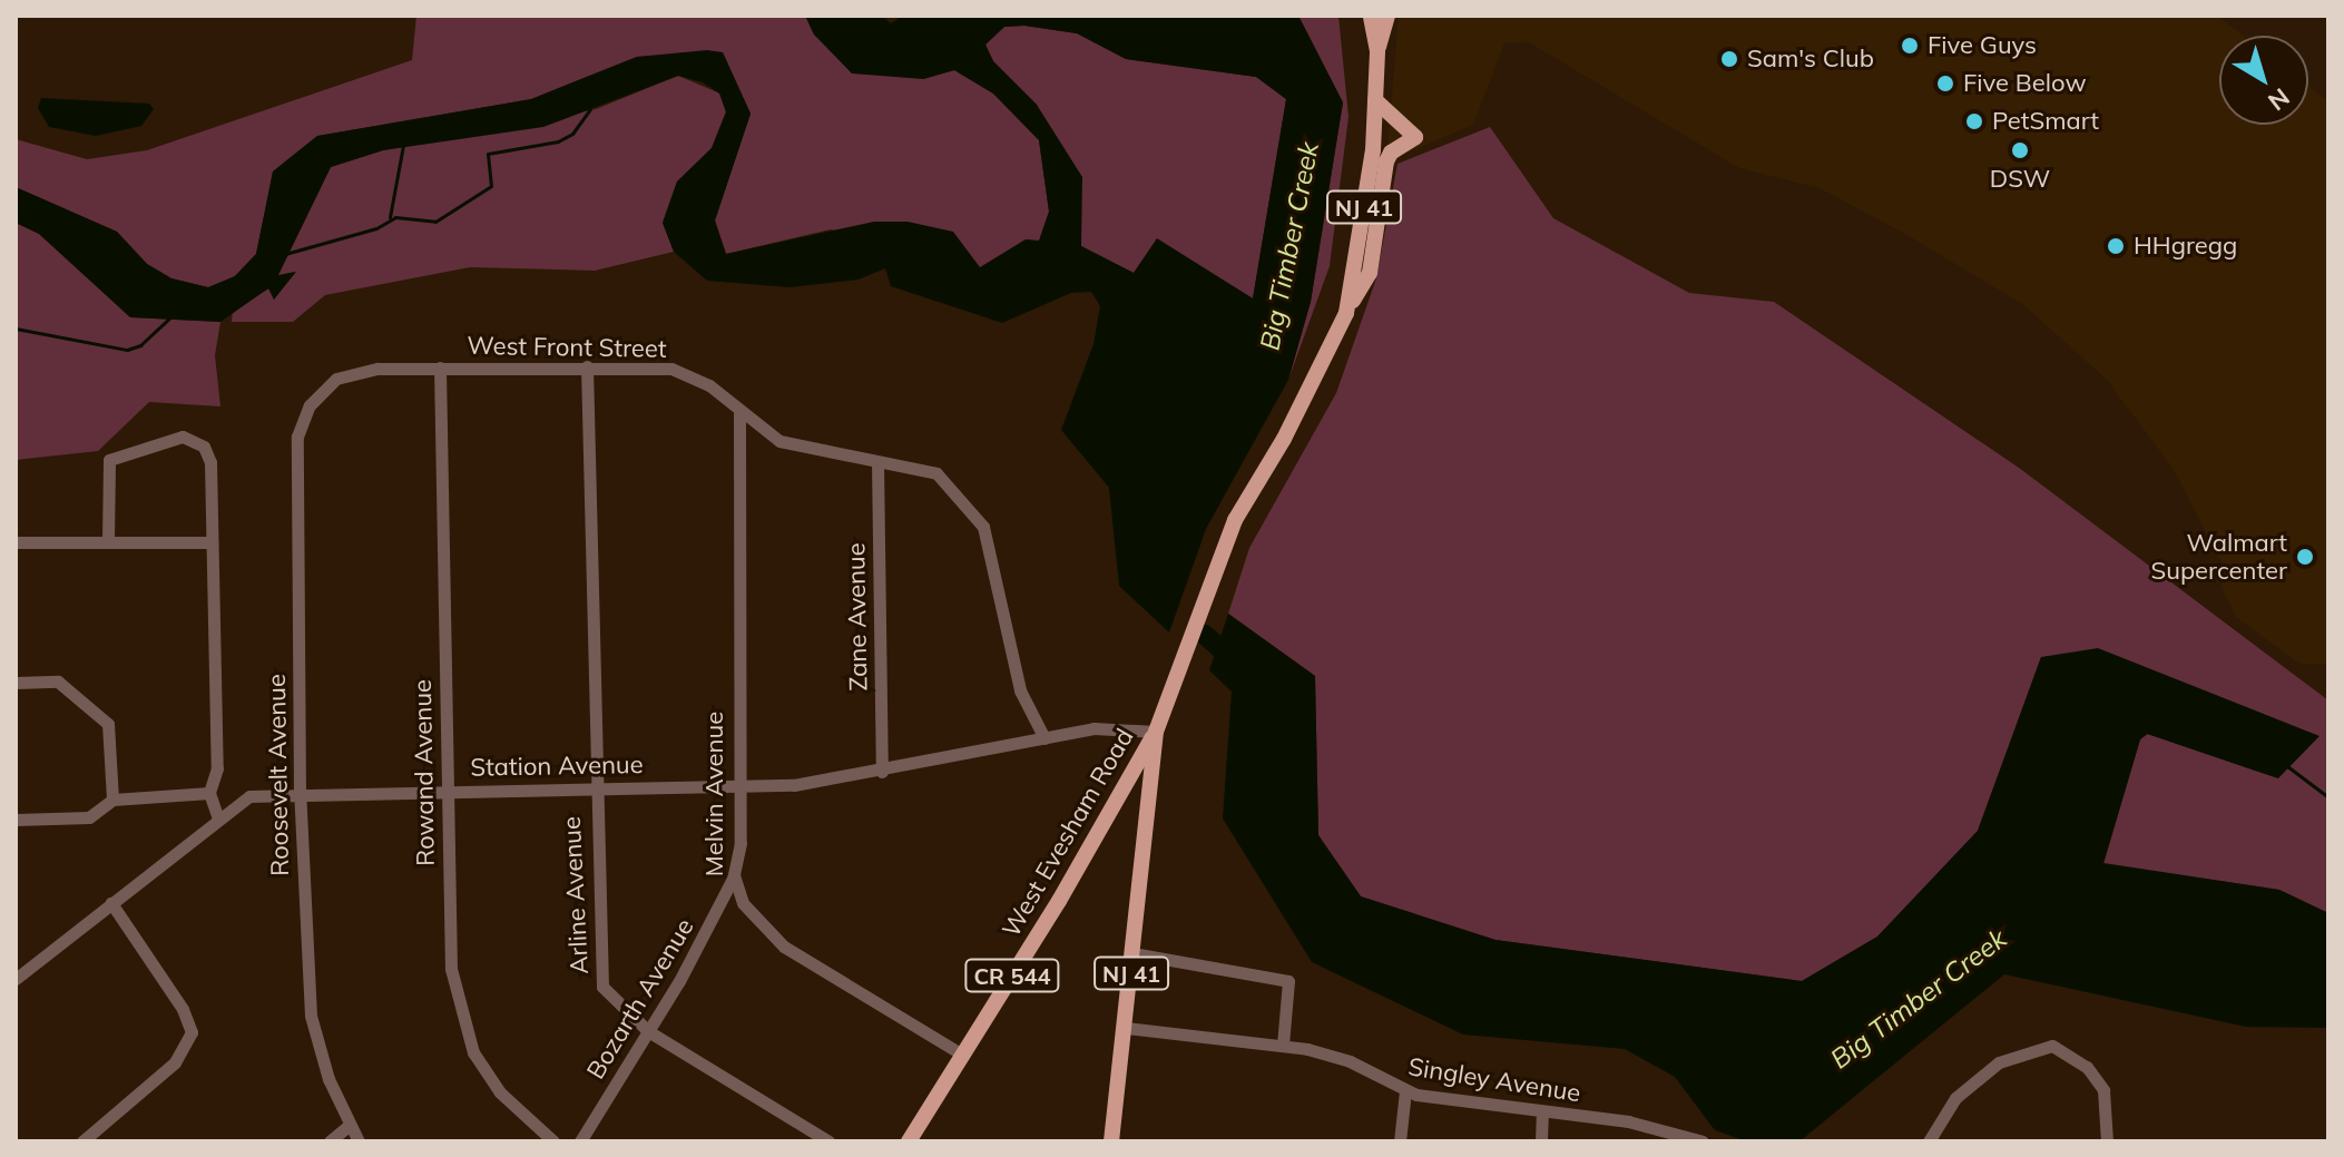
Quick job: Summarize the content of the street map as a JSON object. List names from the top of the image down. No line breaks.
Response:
{"streets":{"main road":["NJ 41","West Evesham Road","CR 544"],"street":["West Front Street","Zane Avenue","Station Avenue","Rowand Avenue","Roosevelt Avenue","Melvin Avenue","Arline Avenue","Bozarth Avenue","Singley Avenue"]},"crossings":[["NJ 41","Station Avenue"],["NJ 41","West Evesham Road"],["NJ 41","Singley Avenue"],["West Front Street","Zane Avenue"],["West Front Street","Station Avenue"],["West Front Street","Rowand Avenue"],["West Front Street","Roosevelt Avenue"],["West Front Street","Melvin Avenue"],["West Front Street","Arline Avenue"],["Zane Avenue","Station Avenue"],["Station Avenue","Rowand Avenue"],["Station Avenue","Roosevelt Avenue"],["Station Avenue","Melvin Avenue"],["Station Avenue","West Evesham Road"],["Station Avenue","Arline Avenue"],["Melvin Avenue","West Evesham Road"],["Melvin Avenue","Bozarth Avenue"],["Arline Avenue","Bozarth Avenue"]],"water":["Big Timber Creek"],"places":["Five Guys","Sam's Club","Five Below","PetSmart","DSW","HHgregg","Walmart Supercenter"],"north":"bottom right"}
